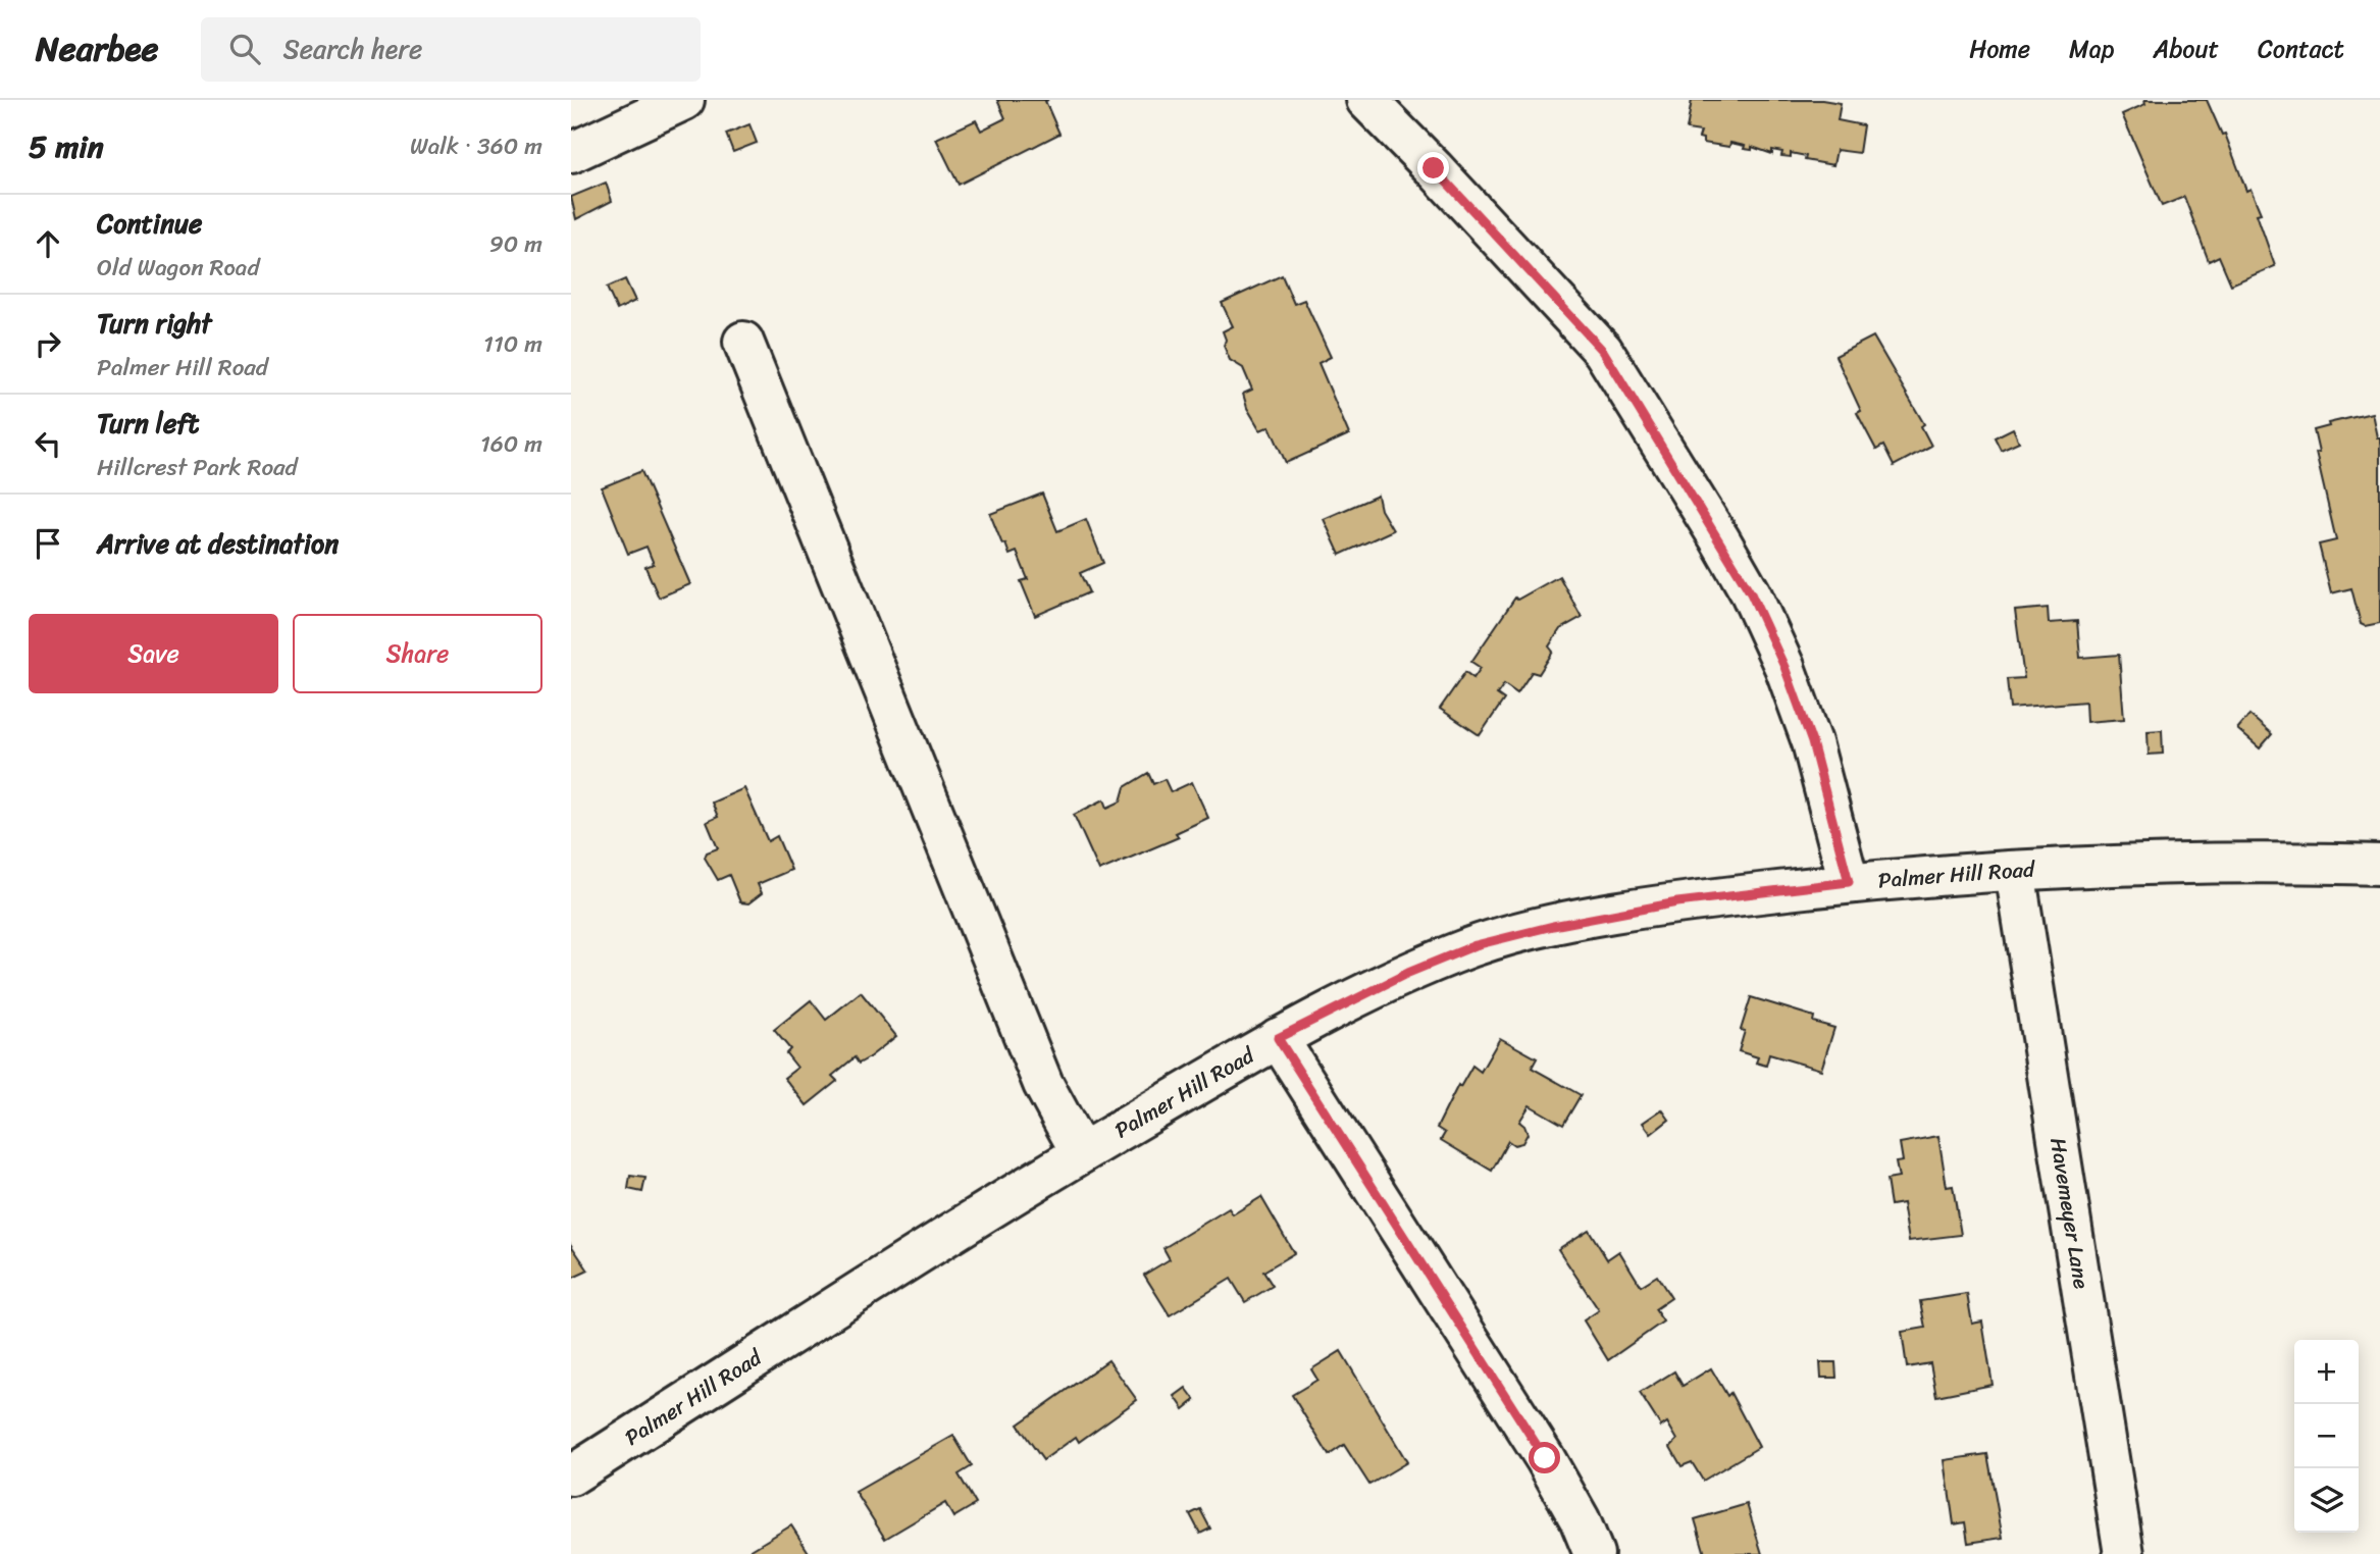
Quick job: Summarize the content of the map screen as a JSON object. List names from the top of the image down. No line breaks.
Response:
{"streets":{"street":["Palmer Hill Road","Havemeyer Lane"]},"crossings":[["Palmer Hill Road","Havemeyer Lane"]],"page":{"header":"Nearbee","search":"Search here","nav":["Home","Map","About","Contact"],"heading":["5 min","Walk · 360 m"],"list":[["Continue","Old Wagon Road","90 m"],["Turn right","Palmer Hill Road","110 m"],["Turn left","Hillcrest Park Road","160 m"],"Arrive at destination"],"buttons":["Save","Share"],"map_buttons":["+","−"]}}
